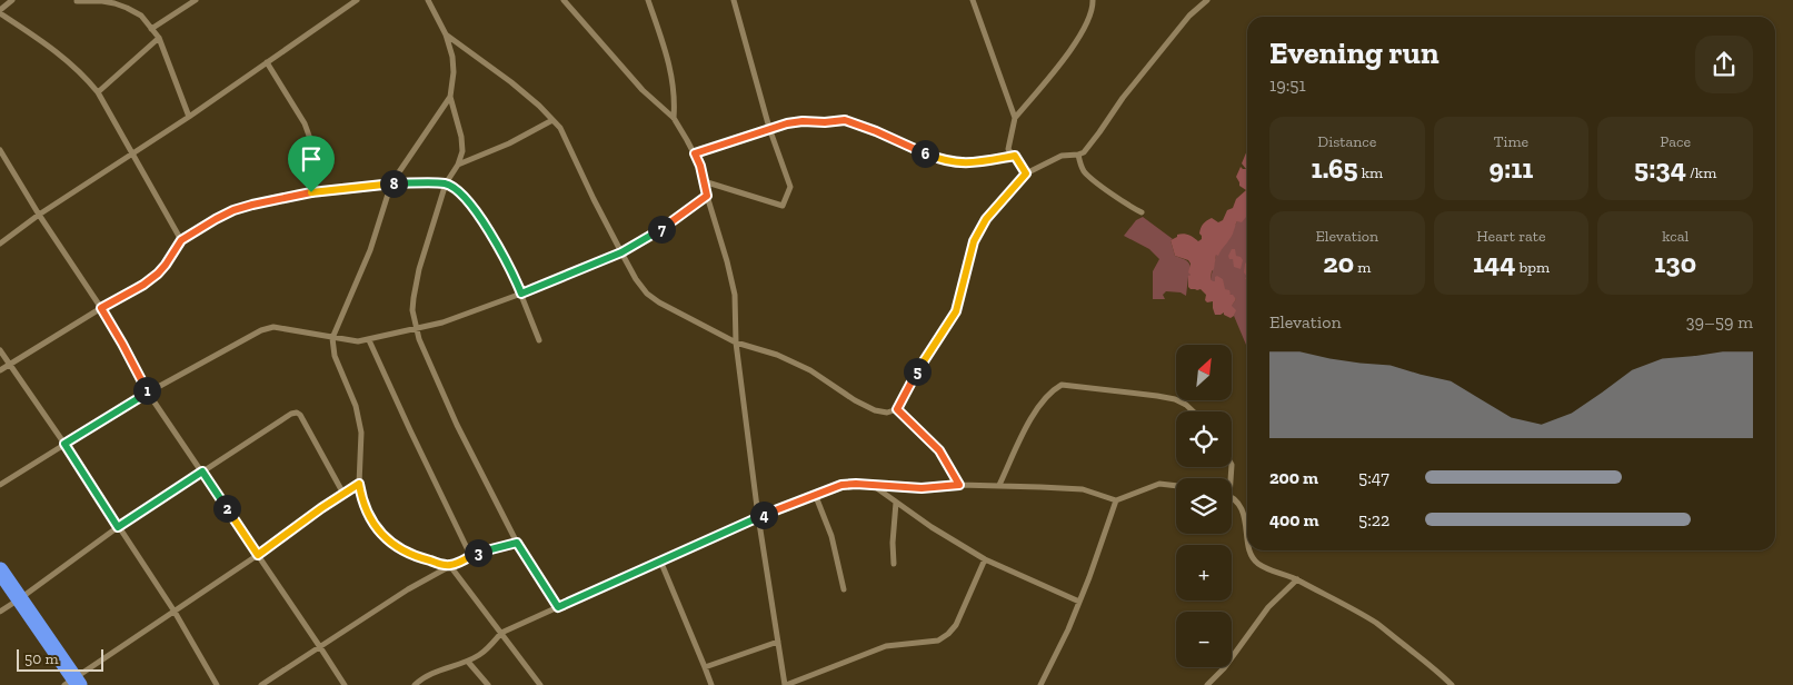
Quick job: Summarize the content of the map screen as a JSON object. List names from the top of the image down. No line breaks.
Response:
{"scale_bar":"50 m","north":"top right","page":{"heading":["Evening run","19:51"],"stats":[["Distance","1.65 km"],["Time","9:11"],["Pace","5:34 /km"],["Elevation","20 m"],["Heart rate","144 bpm"],["kcal","130"]],"pins":["6","8","7","5","1","2","4","3"],"chart":["Elevation","39–59 m"],"map_buttons":["+","−"],"list":[{"name":"200 m","note":"5:47"},{"name":"400 m","note":"5:22"}],"scale":"50 m"}}
